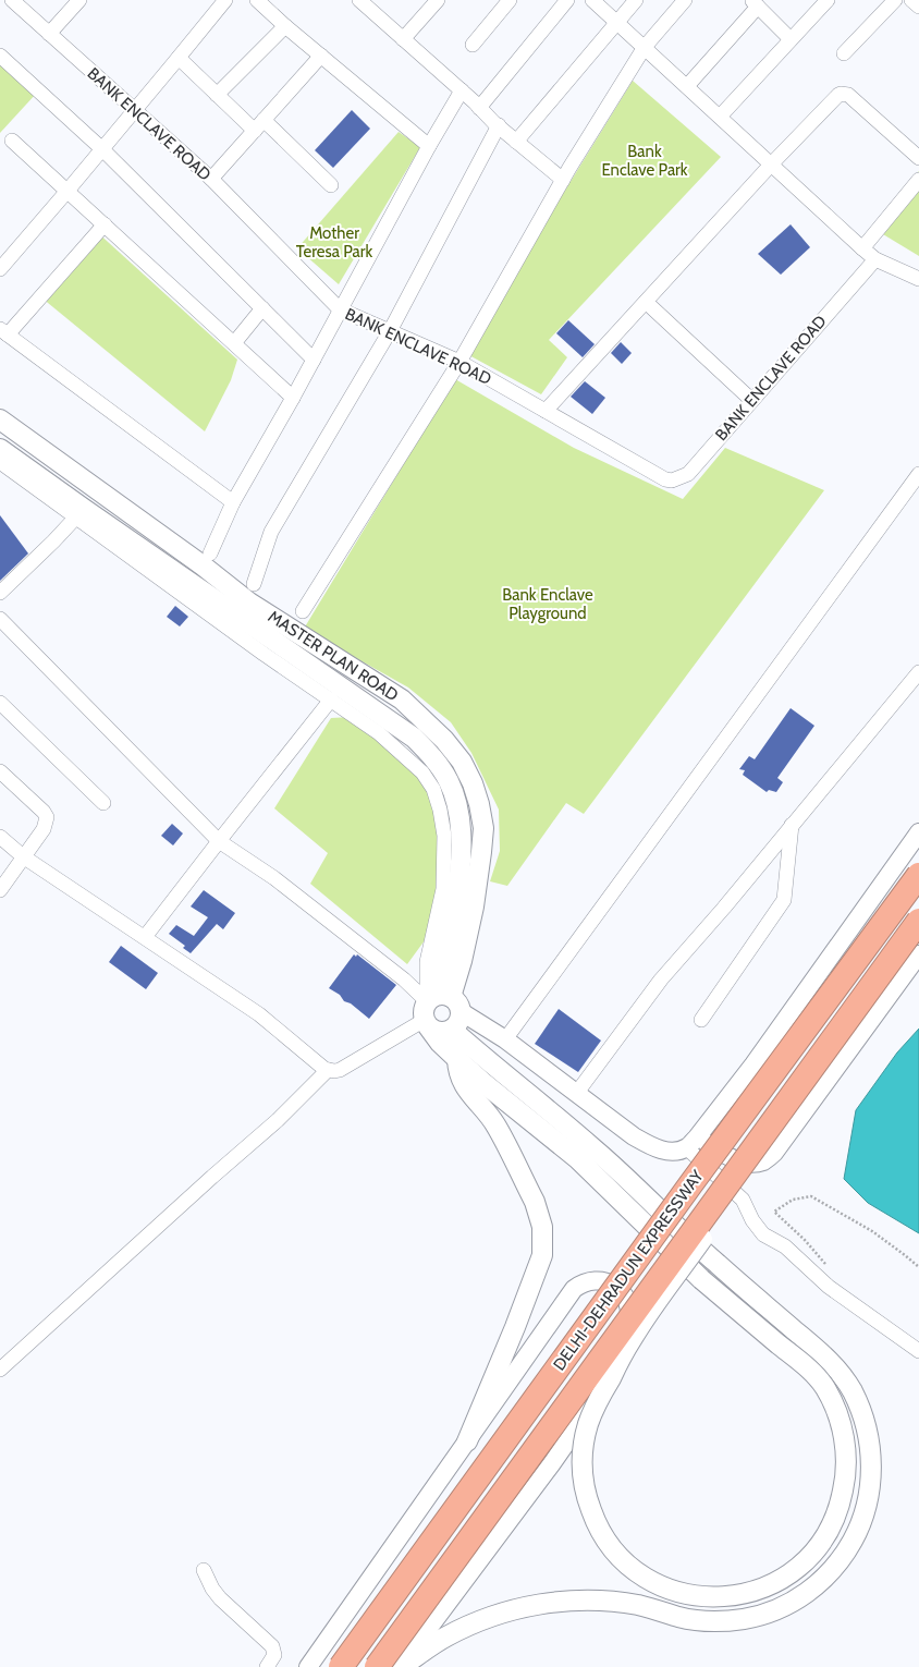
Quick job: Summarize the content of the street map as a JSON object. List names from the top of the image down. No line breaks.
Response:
{"streets":{"highway":["DELHI-DEHRADUN EXPRESSWAY"],"main road":["MASTER PLAN ROAD"],"street":["BANK ENCLAVE ROAD"]},"parks":["Bank Enclave Park","Mother Teresa Park","Bank Enclave Playground"]}
